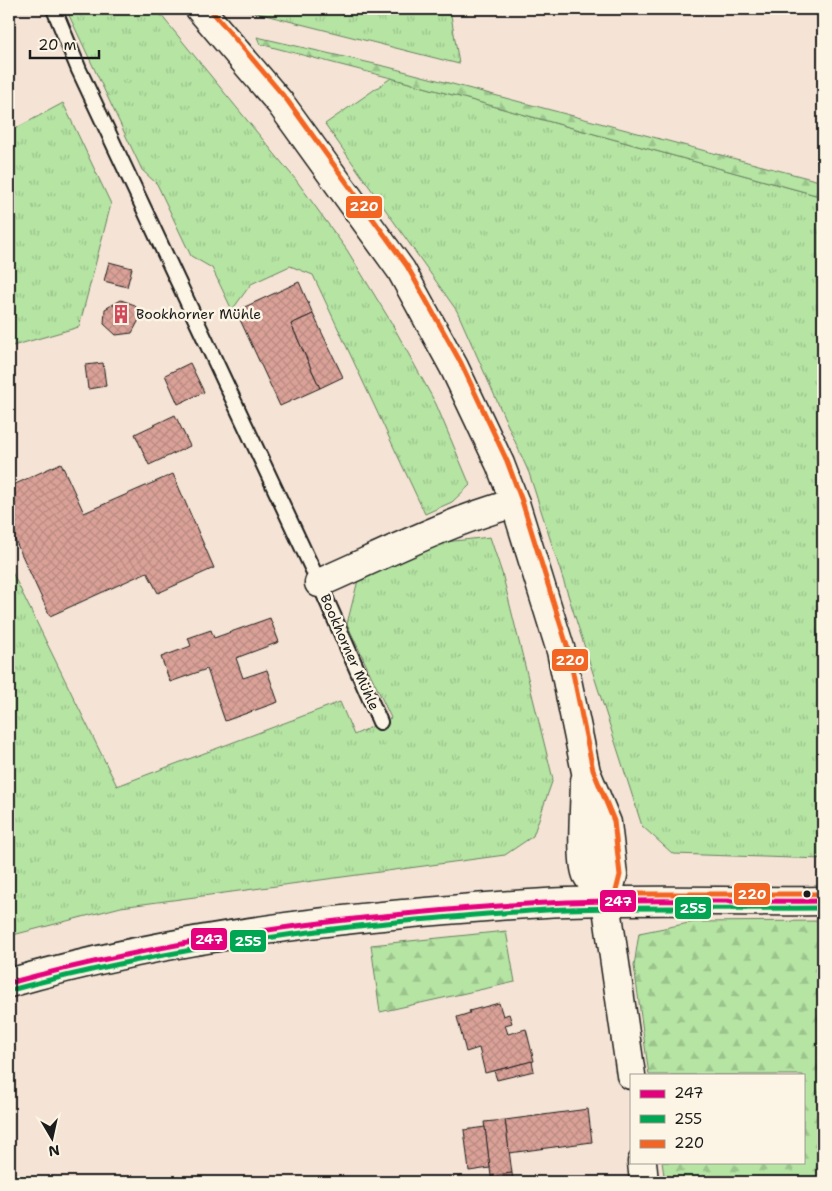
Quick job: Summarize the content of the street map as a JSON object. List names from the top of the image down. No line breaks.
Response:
{"streets":{"street":["Bookhorner Mühle"]},"places":{"building":["Bookhorner Mühle"]},"lines":["transit line 220","transit line 247","transit line 255"],"legend":["247","255","220"],"scale_bar":"20 m","north":"bottom"}
